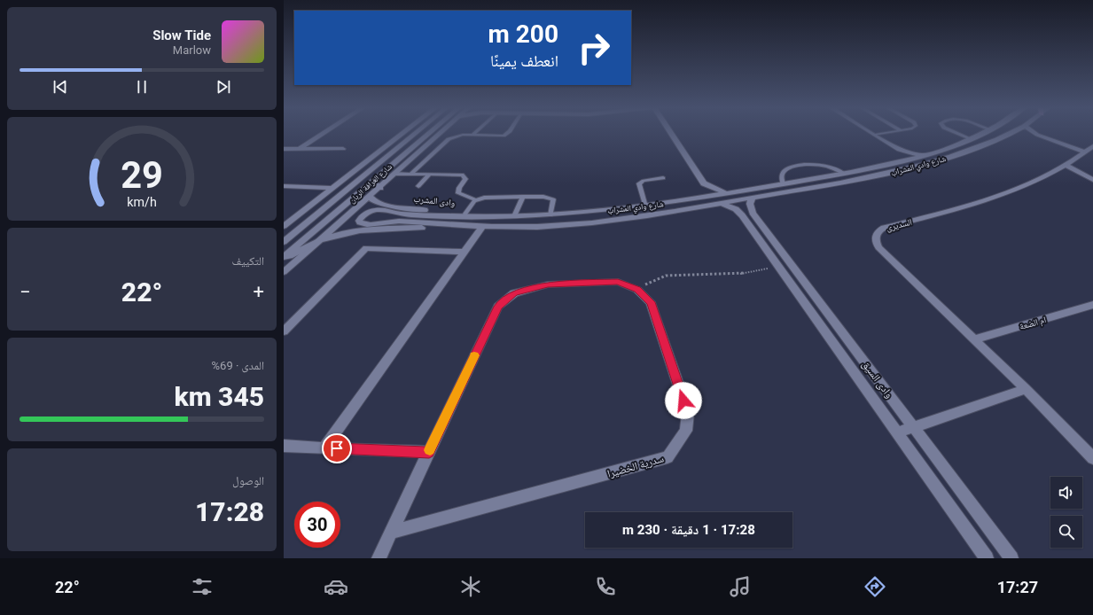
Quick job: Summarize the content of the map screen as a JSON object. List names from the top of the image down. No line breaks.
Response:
{"streets":{"street":["شارع وادي المشراب","شارع الغرافة الريان","وادى المشرب","السديرى","ام الضعة","وادى السيق","سدرية الخضيرا"]},"crossings":[["شارع وادي المشراب","شارع الغرافة الريان"],["شارع وادي المشراب","وادى المشرب"],["شارع وادي المشراب","وادى السيق"],["شارع الغرافة الريان","وادى المشرب"],["السديرى","ام الضعة"]],"page":{"turn":["200 m","انعطف يمينًا"],"song":["Slow Tide","Marlow"],"tile":["التكييف",["المدى · 69%","345 km"],["الوصول","17:28"]],"heat":["−","22°","+"],"limit":"30","trip":"17:28 · 1 دقيقة · 230 m","tabs":["17:27","22°"],"gauge":["29","km/h"]}}
